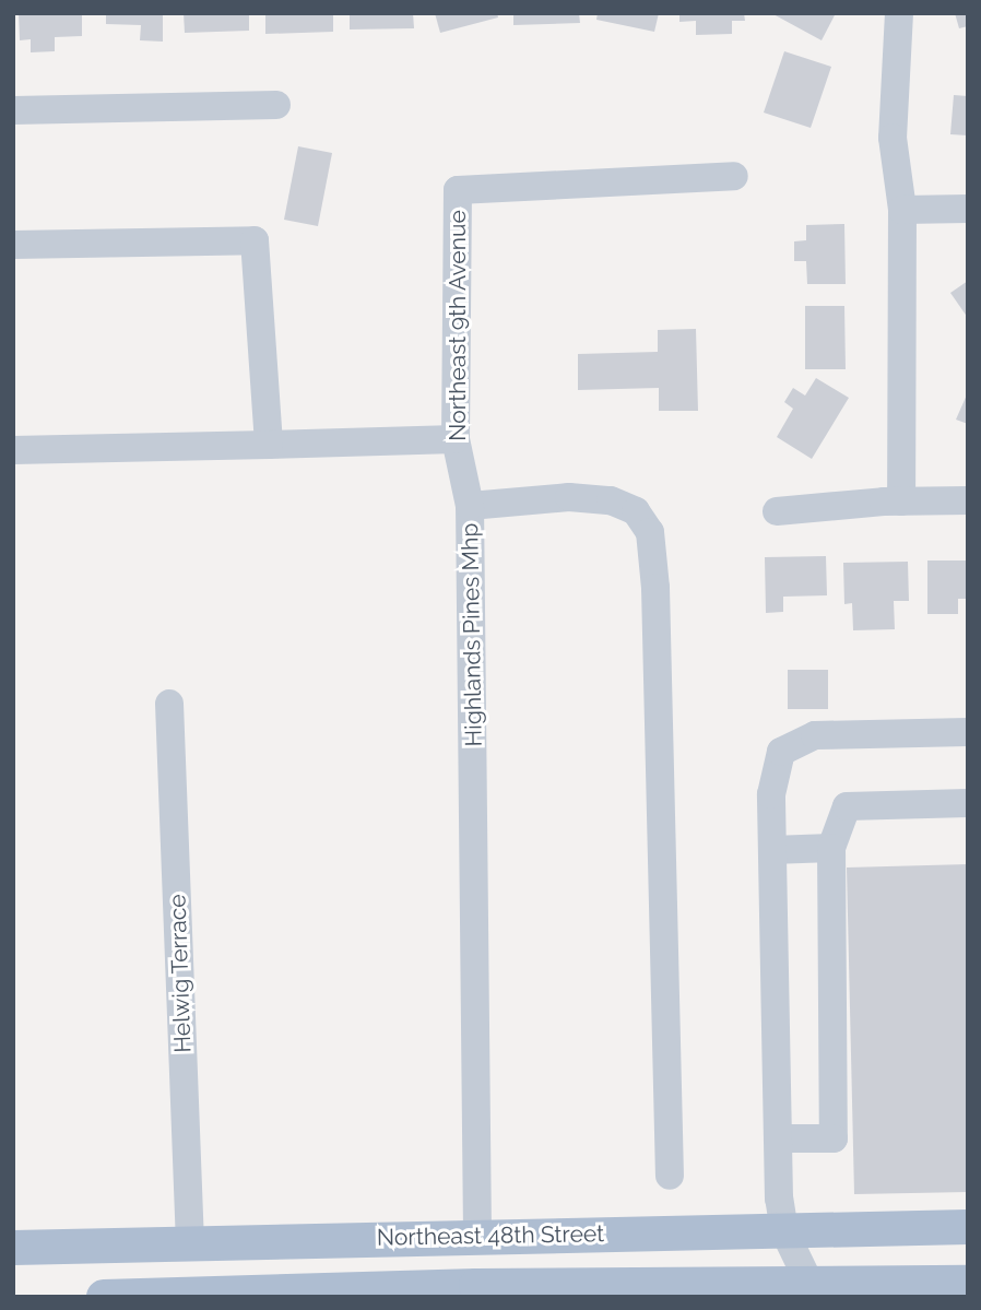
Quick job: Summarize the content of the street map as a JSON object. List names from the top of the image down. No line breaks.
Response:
{"streets":{"main road":["Northeast 48th Street"],"street":["Northeast 9th Avenue","Highlands Pines Mhp","Helwig Terrace"]},"crossings":[["Northeast 9th Avenue","Highlands Pines Mhp"],["Highlands Pines Mhp","Northeast 48th Street"],["Helwig Terrace","Northeast 48th Street"]]}
